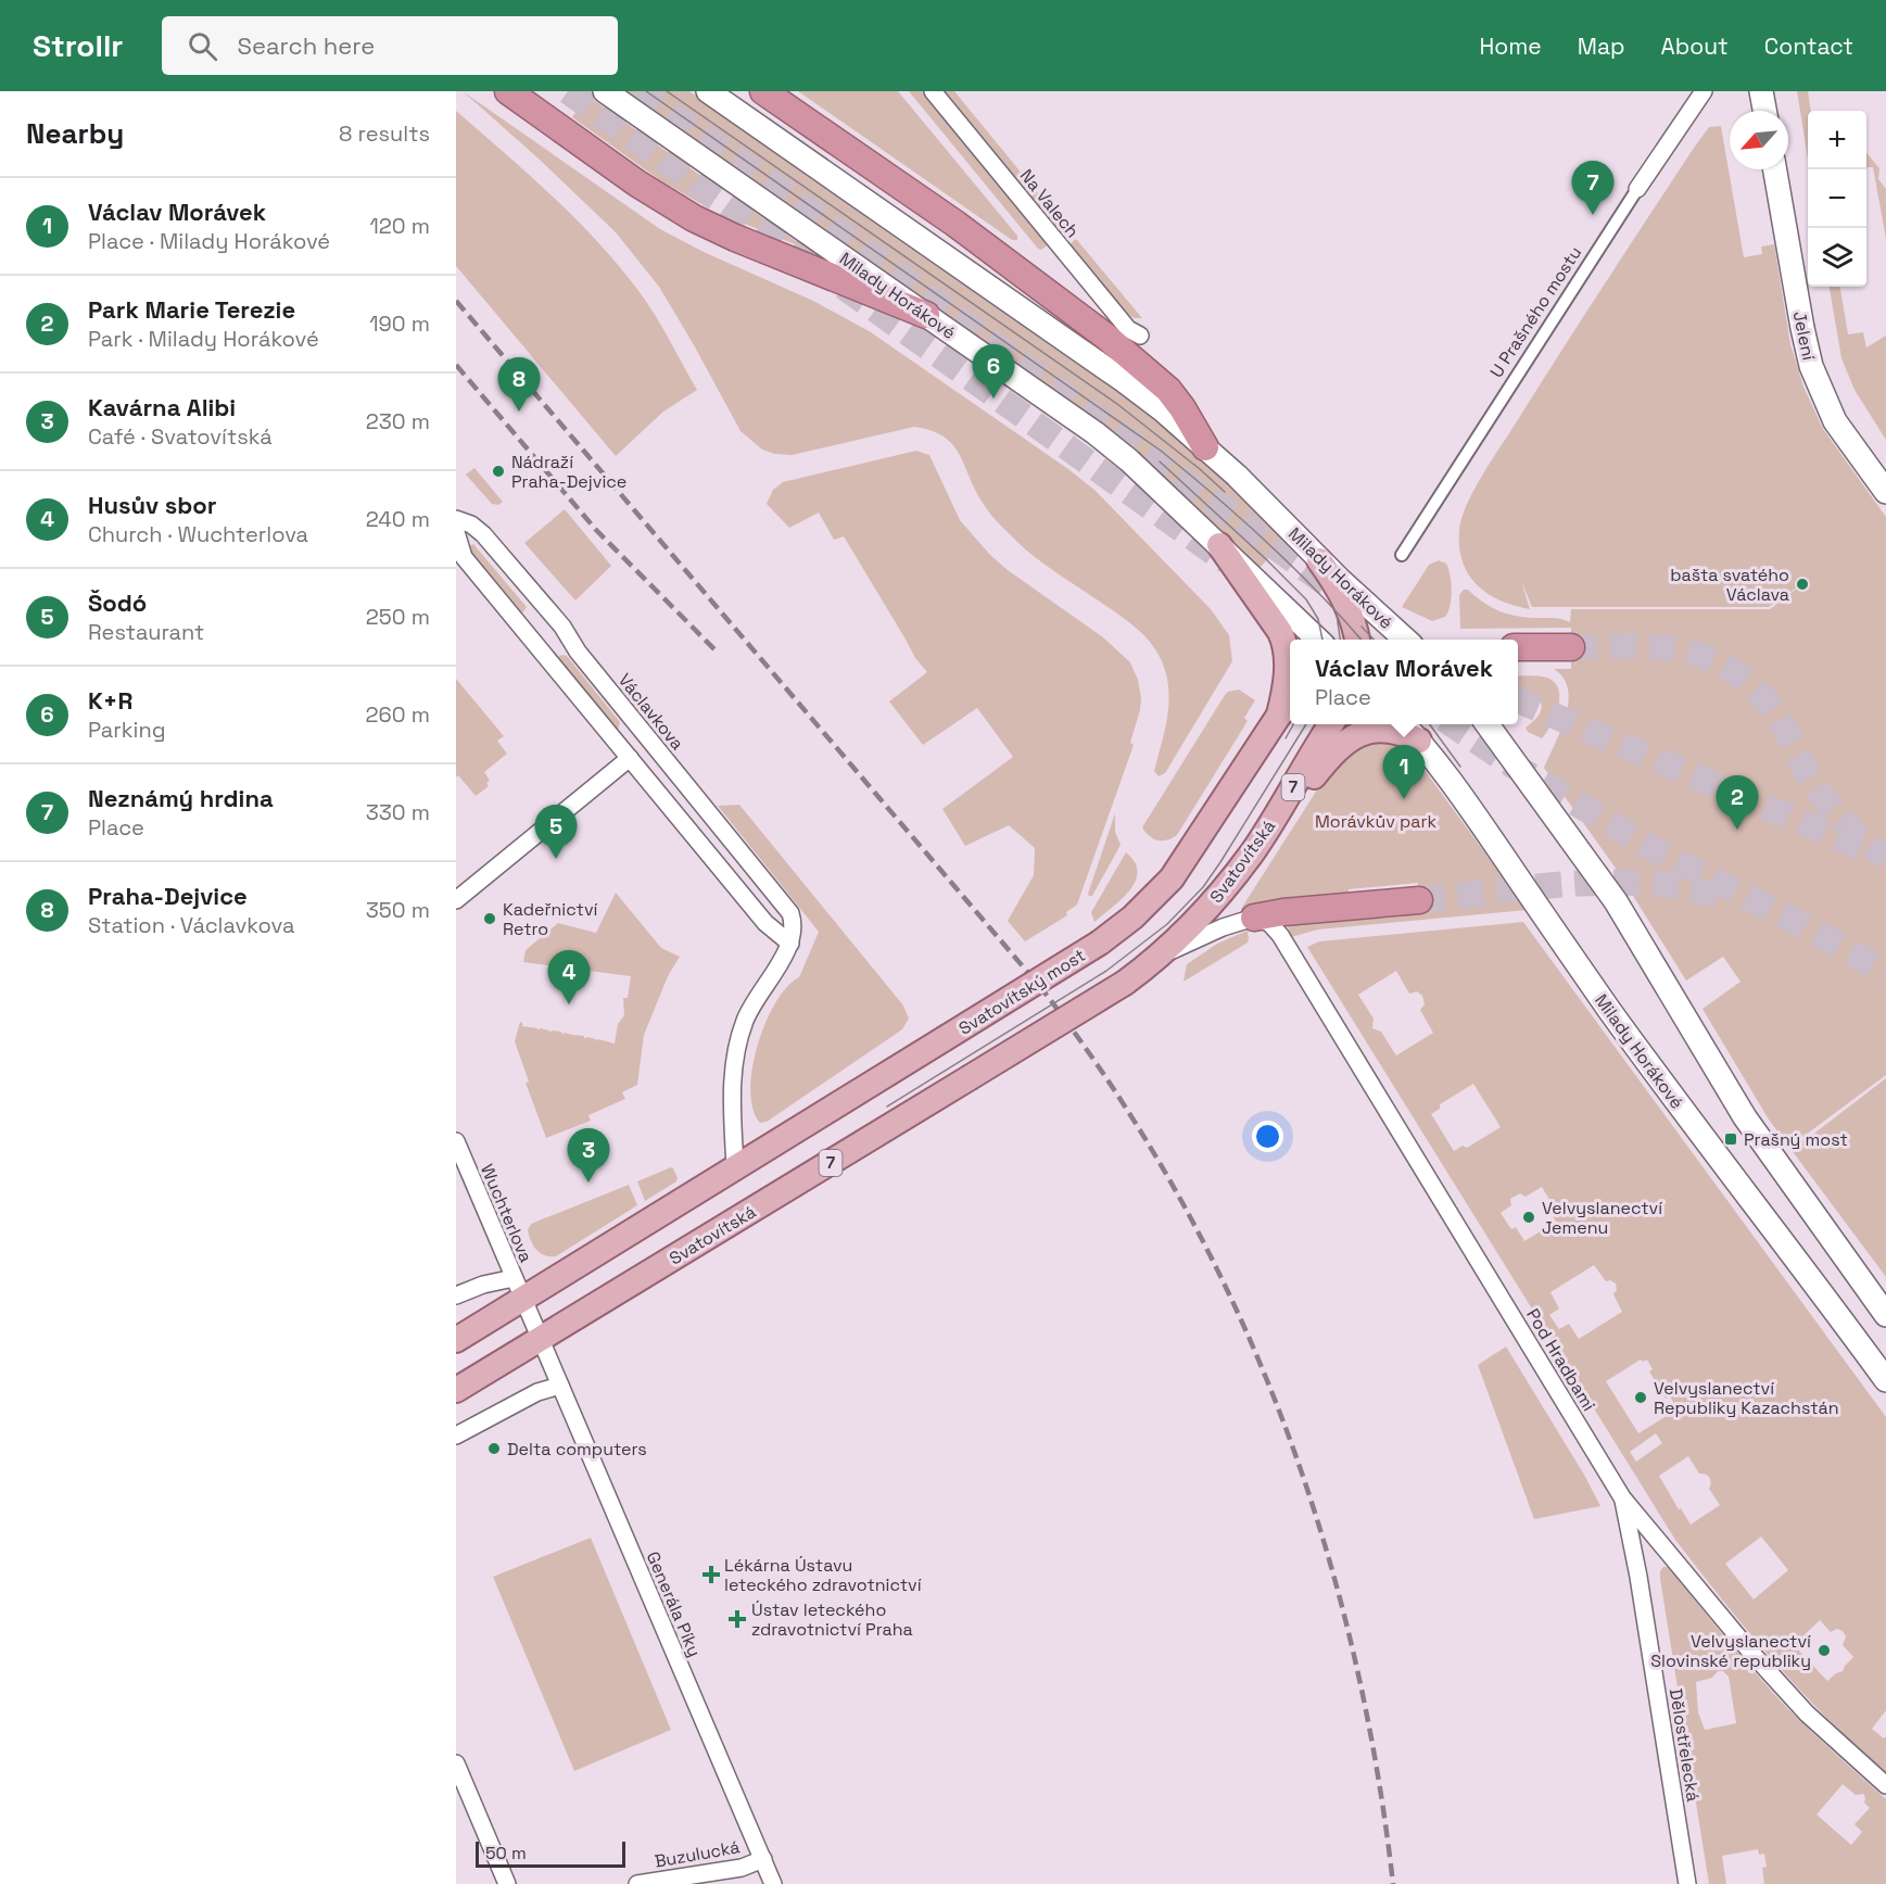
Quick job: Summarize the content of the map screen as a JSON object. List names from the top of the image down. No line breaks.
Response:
{"streets":{"main road":["Milady Horákové","Jelení","7","Svatovítská","Svatovítský most"],"street":["Na Valech","U Prašného mostu","Václavkova","Wuchterlova","Pod Hradbami","Generála Píky","Dělostřelecká","Buzulucká"]},"crossings":[["Svatovítská","Wuchterlova"],["Svatovítská","Generála Píky"],["Wuchterlova","Generála Píky"],["Pod Hradbami","Dělostřelecká"],["Generála Píky","Buzulucká"]],"parks":["Morávkův park"],"places":{"other":["Nádraží Praha-Dejvice","bašta svatého Václava","Kadeřnictví Retro","Velvyslanectví Jemenu","Velvyslanectví Republiky Kazachstán","Delta computers","Velvyslanectví Slovinské republiky"],"transit":["Prašný most"],"health":["Lékárna Ústavu leteckého zdravotnictví","Ústav leteckého zdravotnictví Praha"]},"scale_bar":"50 m","north":"bottom left","page":{"header":"Strollr","search":"Search here","nav":["Home","Map","About","Contact"],"heading":["Nearby","8 results"],"map_buttons":["+","−"],"pins":["7","6","8","1","2","5","4","3"],"list":[{"mark":"1","name":"Václav Morávek","note":"Place · Milady Horákové","value":"120 m"},{"mark":"2","name":"Park Marie Terezie","note":"Park · Milady Horákové","value":"190 m"},{"mark":"3","name":"Kavárna Alibi","note":"Café · Svatovítská","value":"230 m"},{"mark":"4","name":"Husův sbor","note":"Church · Wuchterlova","value":"240 m"},{"mark":"5","name":"Šodó","note":"Restaurant","value":"250 m"},{"mark":"6","name":"K+R","note":"Parking","value":"260 m"},{"mark":"7","name":"Neznámý hrdina","note":"Place","value":"330 m"},{"mark":"8","name":"Praha-Dejvice","note":"Station · Václavkova","value":"350 m"}],"popup":["Václav Morávek","Place"],"scale":"50 m"}}
